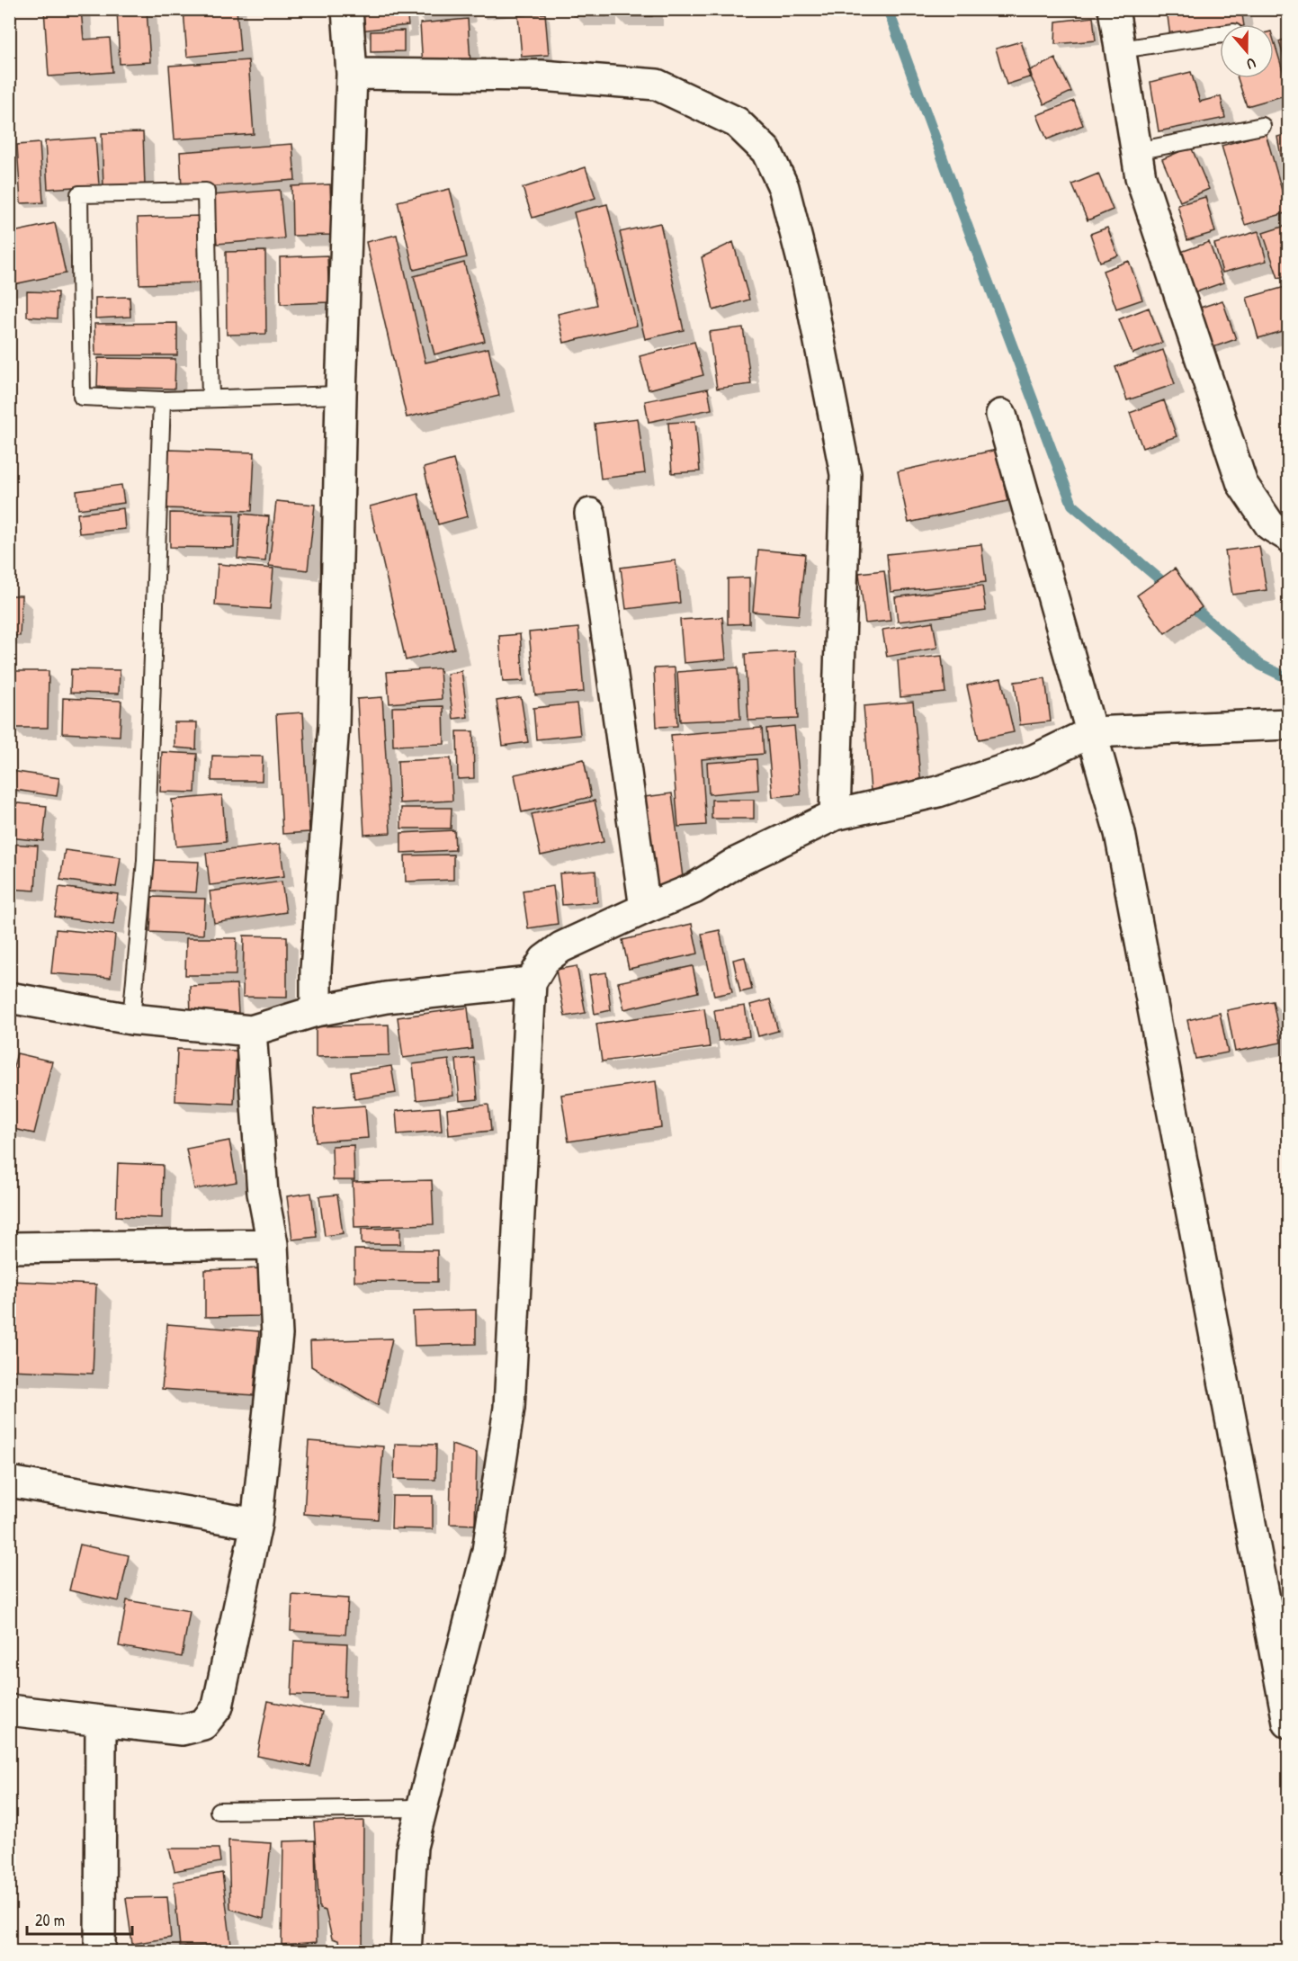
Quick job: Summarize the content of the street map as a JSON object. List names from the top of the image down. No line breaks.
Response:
{"scale_bar":"20 m","north":"bottom"}
